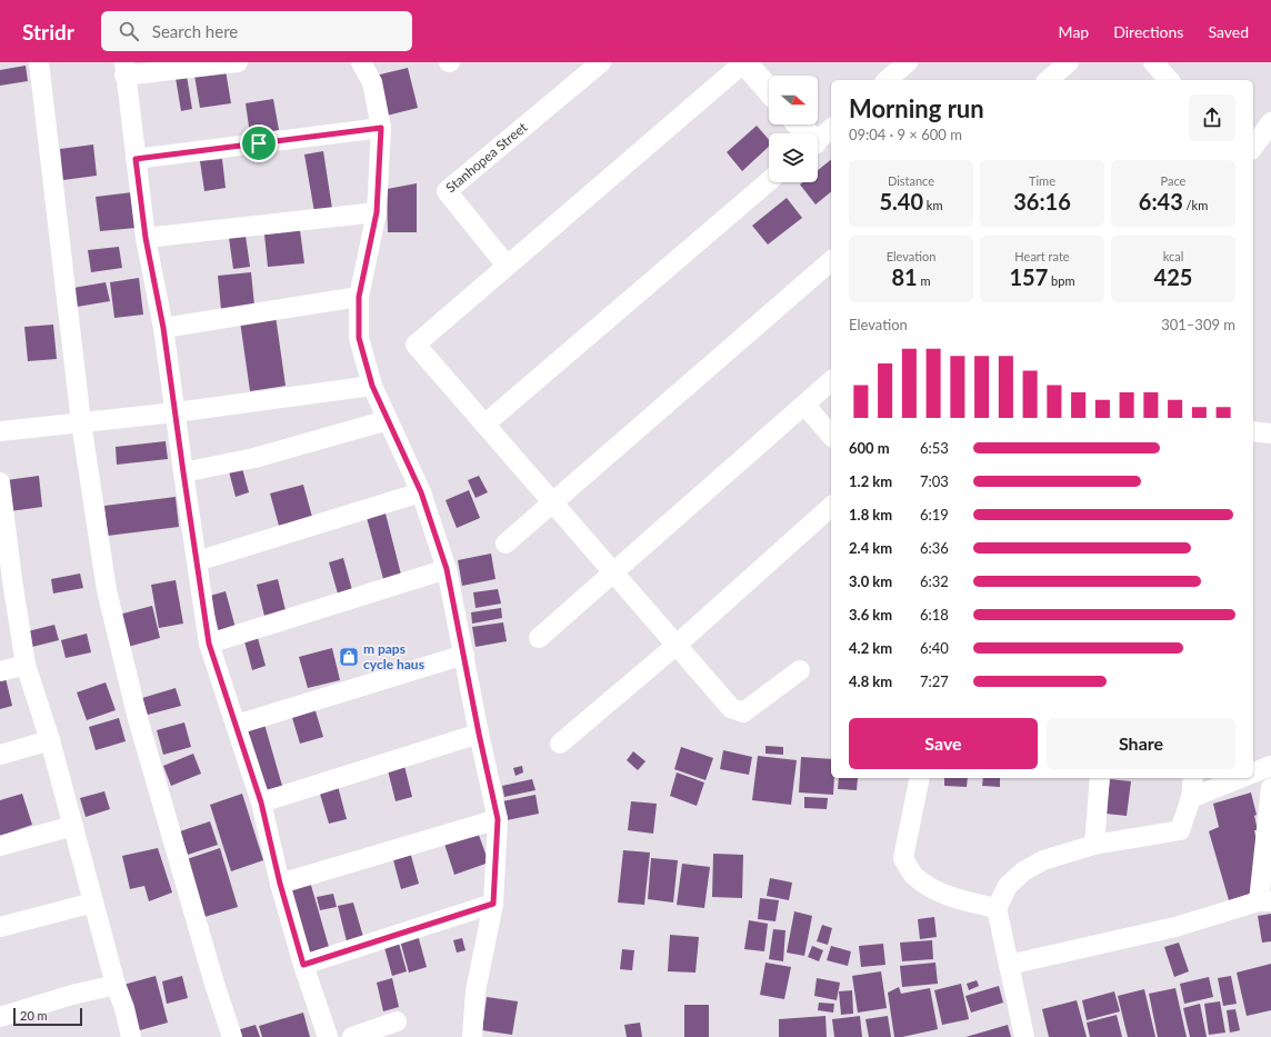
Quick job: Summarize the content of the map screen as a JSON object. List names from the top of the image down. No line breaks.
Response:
{"streets":{"street":["Stanhopea Street"]},"places":{"shop":["m paps cycle haus"]},"scale_bar":"20 m","north":"right","page":{"header":"Stridr","search":"Search here","nav":["Map","Directions","Saved"],"heading":["Morning run","09:04 · 9 × 600 m"],"stats":[["Distance","5.40 km"],["Time","36:16"],["Pace","6:43 /km"],["Elevation","81 m"],["Heart rate","157 bpm"],["kcal","425"]],"chart":["Elevation","301–309 m"],"list":[{"name":"600 m","note":"6:53"},{"name":"1.2 km","note":"7:03"},{"name":"1.8 km","note":"6:19"},{"name":"2.4 km","note":"6:36"},{"name":"3.0 km","note":"6:32"},{"name":"3.6 km","note":"6:18"},{"name":"4.2 km","note":"6:40"},{"name":"4.8 km","note":"7:27"}],"buttons":["Save","Share"],"scale":"20 m"}}
